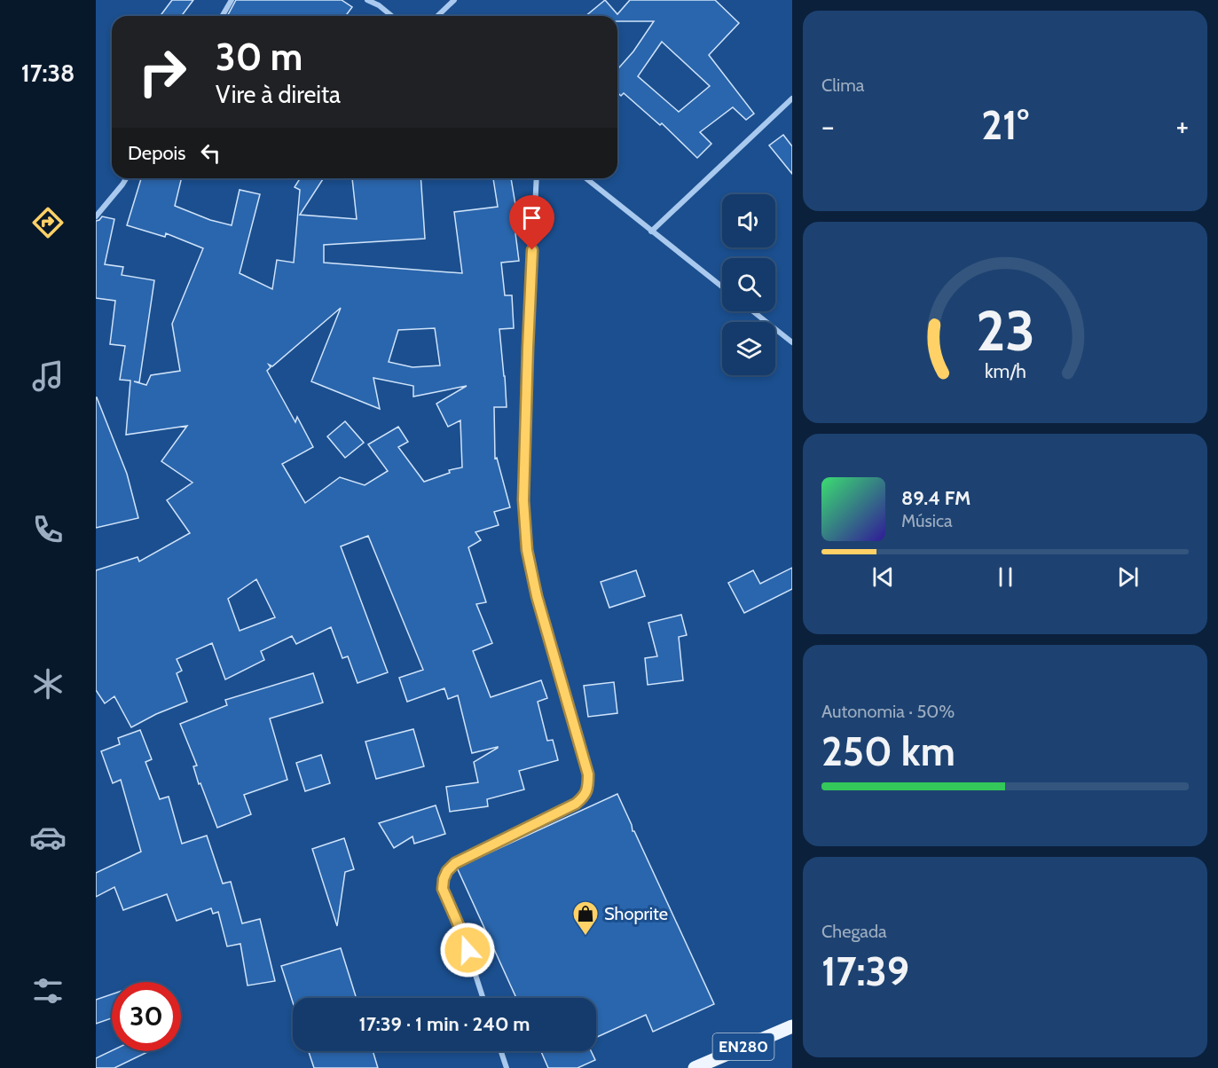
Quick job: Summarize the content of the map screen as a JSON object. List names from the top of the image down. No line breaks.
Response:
{"streets":{"main road":["EN280"]},"places":{"shop":["Shoprite"]},"page":{"tabs":"17:38","tile":["Clima",["Autonomia · 50%","250 km"],["Chegada","17:39"]],"turn":["30 m","Vire à direita"],"heat":["−","21°","+"],"then":"Depois","song":["89.4 FM","Música"],"limit":"30","trip":"17:39 · 1 min · 240 m","gauge":["23","km/h"]}}
